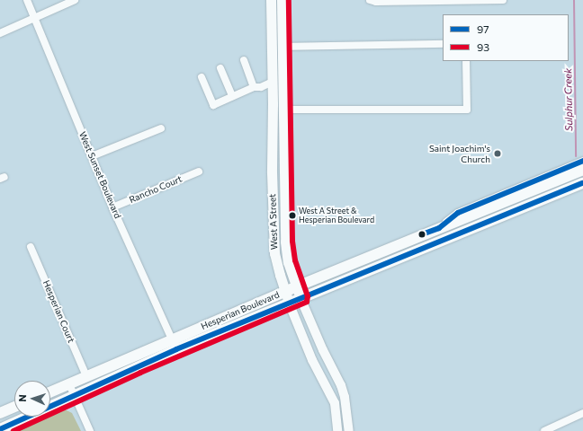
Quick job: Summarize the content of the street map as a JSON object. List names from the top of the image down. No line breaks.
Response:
{"streets":{"main road":["West A Street","Hesperian Boulevard"],"street":["West Sunset Boulevard","Rancho Court","Hesperian Court"]},"crossings":[["West Sunset Boulevard","Rancho Court"],["West Sunset Boulevard","Hesperian Boulevard"],["West A Street","Hesperian Boulevard"],["Hesperian Boulevard","Hesperian Court"]],"water":["Sulphur Creek"],"places":["Saint Joachim's Church","West A Street & Hesperian Boulevard"],"lines":["transit line 93","transit line 97"],"legend":["97","93"],"north":"left"}
